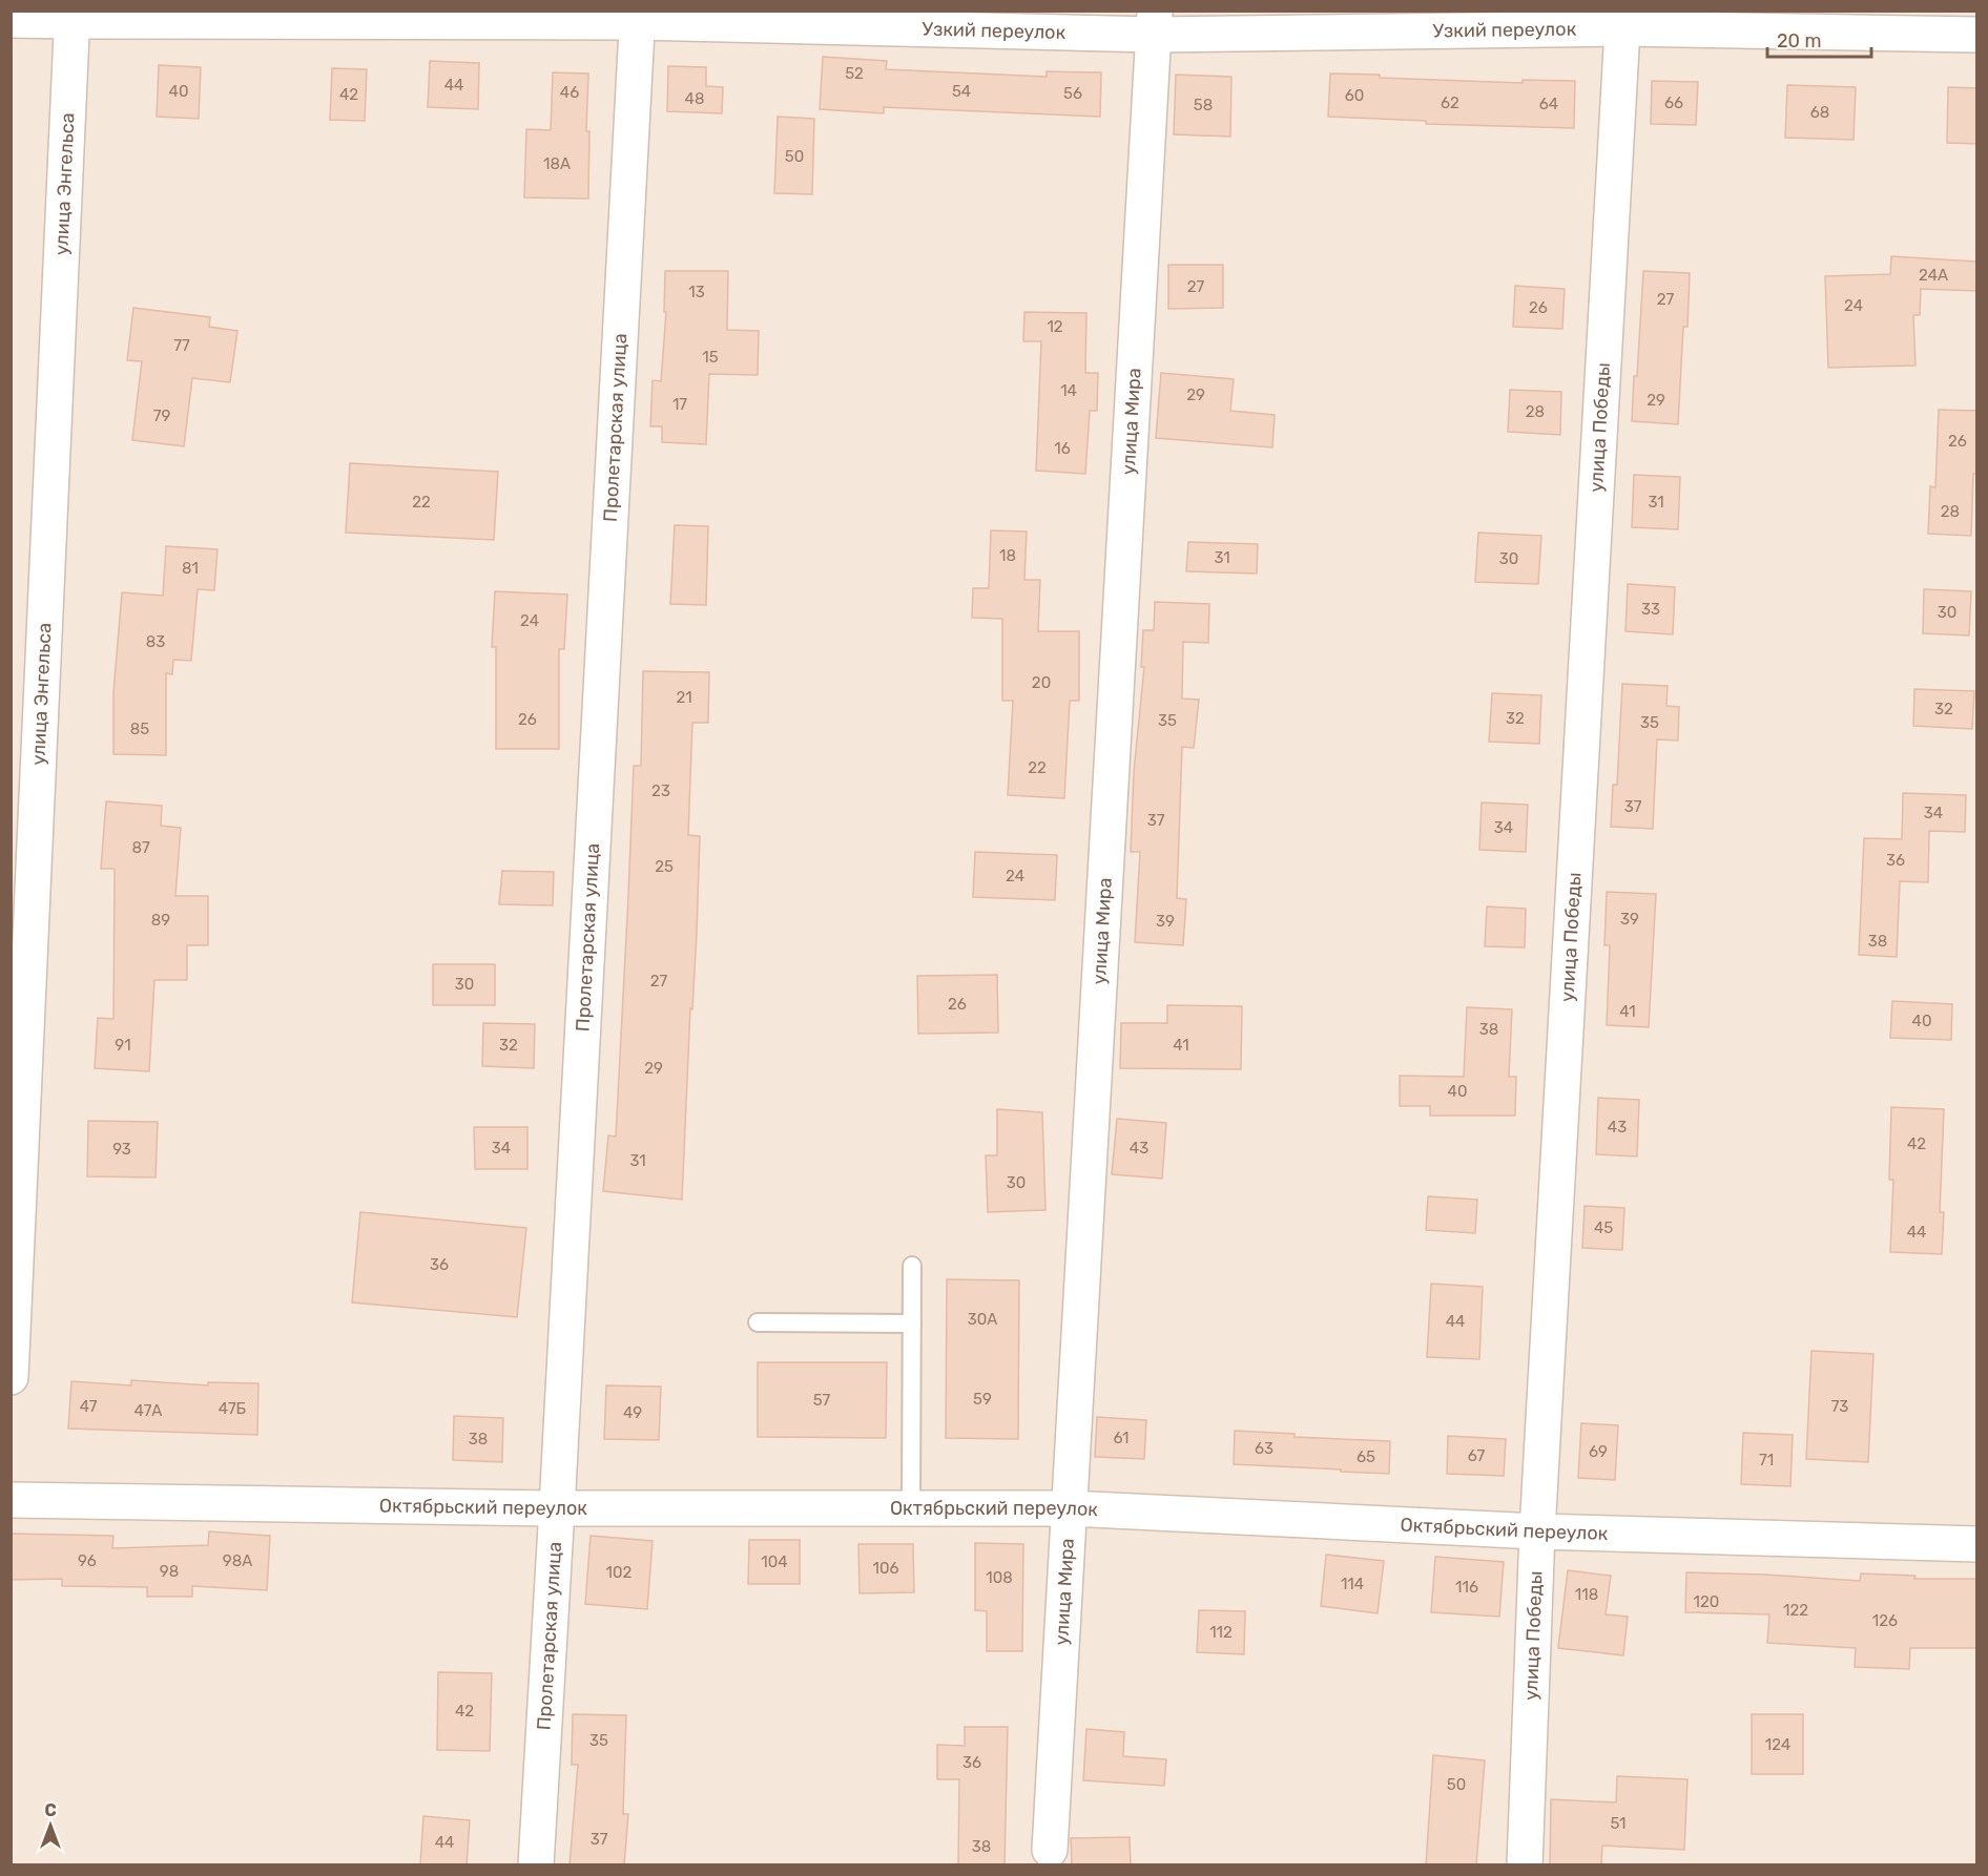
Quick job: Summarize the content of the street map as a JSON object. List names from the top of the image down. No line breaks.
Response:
{"streets":{"street":["Узкий переулок","улица Энгельса","улица Мира","Пролетарская улица","улица Победы","Октябрьский переулок"]},"crossings":[["Узкий переулок","улица Энгельса"],["Узкий переулок","улица Мира"],["Узкий переулок","Пролетарская улица"],["Узкий переулок","улица Победы"],["улица Мира","Октябрьский переулок"],["Пролетарская улица","Октябрьский переулок"],["улица Победы","Октябрьский переулок"]],"house_numbers":["52","44","40","54","46","56","42","60","48","62","66","64","58","68","50","18А","24А","27","13","27","24","26","12","77","15","14","29","29","17","28","79","26","16","22","31","28","18","31","30","81","33","30","24","83","20","21","32","32","26","35","35","85","22","23","37","34","37","34","87","36","25","24","39","89","39","38","27","30","26","41","40","38","91","32","41","29","40","43","42","34","43","93","31","30","45","44","36","30А","44","59","57","47","73","47Б","47А","49","61","38","63","69","67","65","71","96","98А","104","106","98","102","108","114","116","118","120","122","126","112","42","35","124","36","50","51","37","44","38"],"scale_bar":"20 m","north":"top"}
